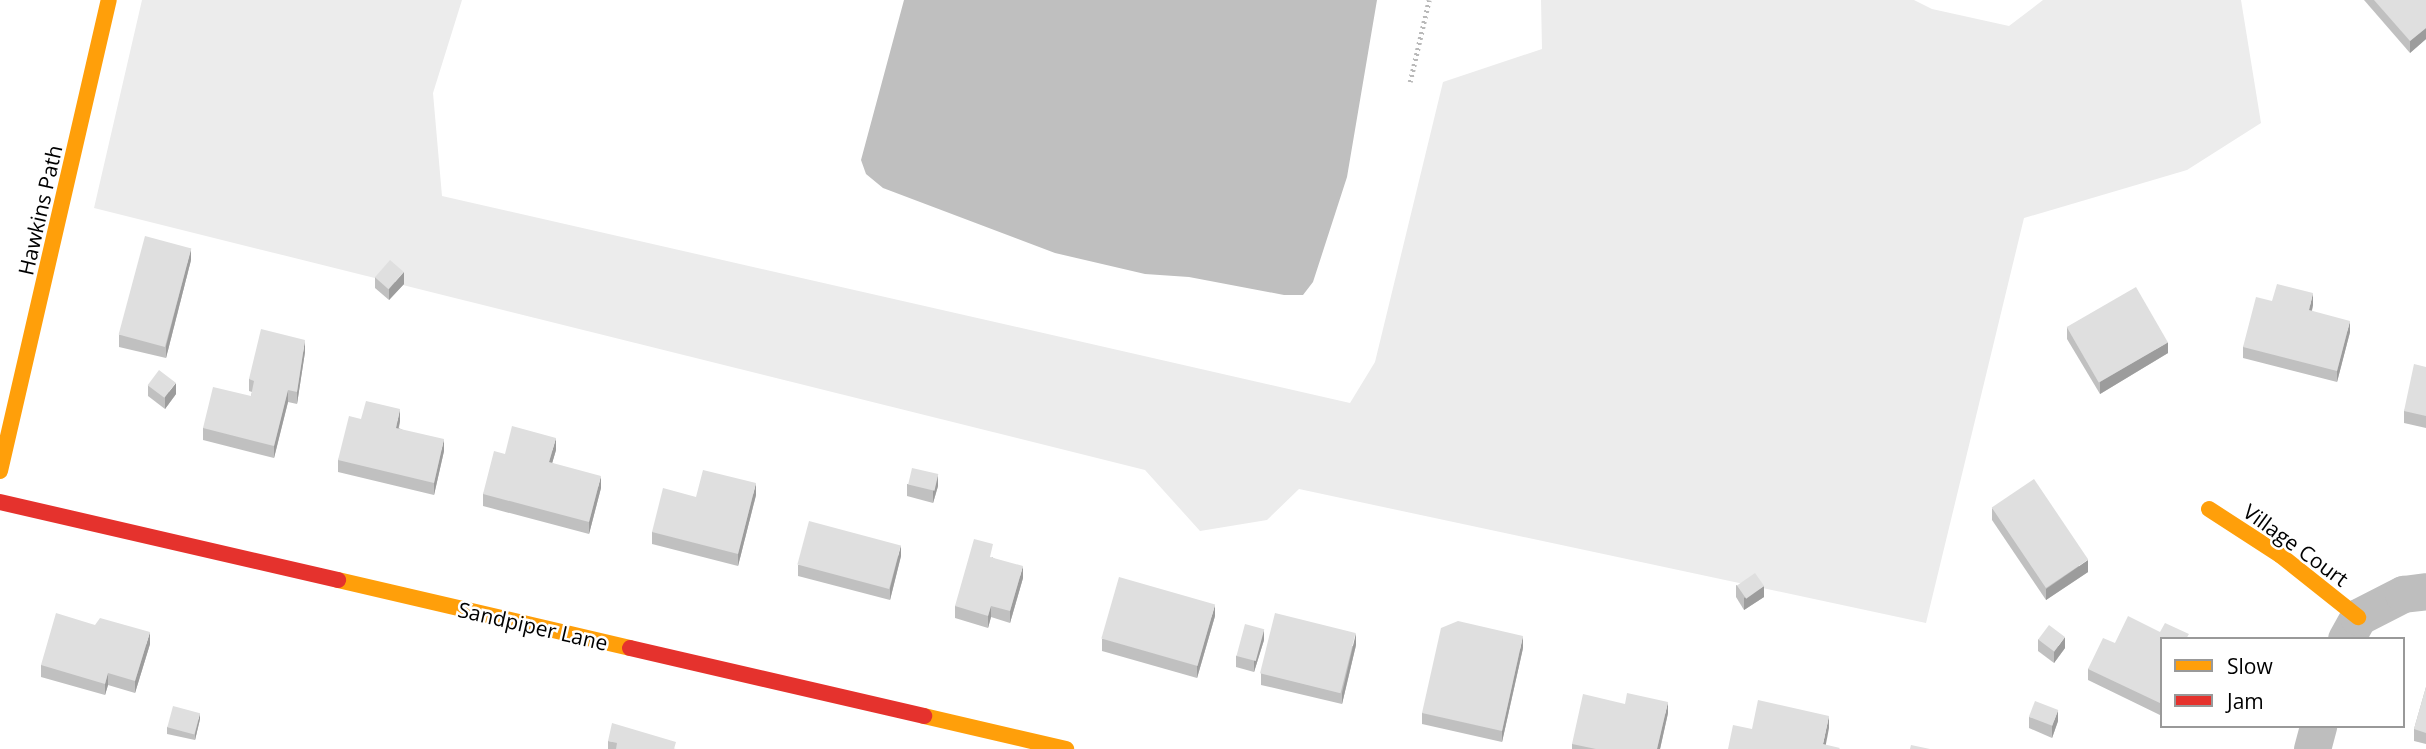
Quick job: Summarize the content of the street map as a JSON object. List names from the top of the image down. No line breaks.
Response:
{"streets":{"street":["Hawkins Path","Village Court","Sandpiper Lane"]},"legend":["Slow","Jam"]}
